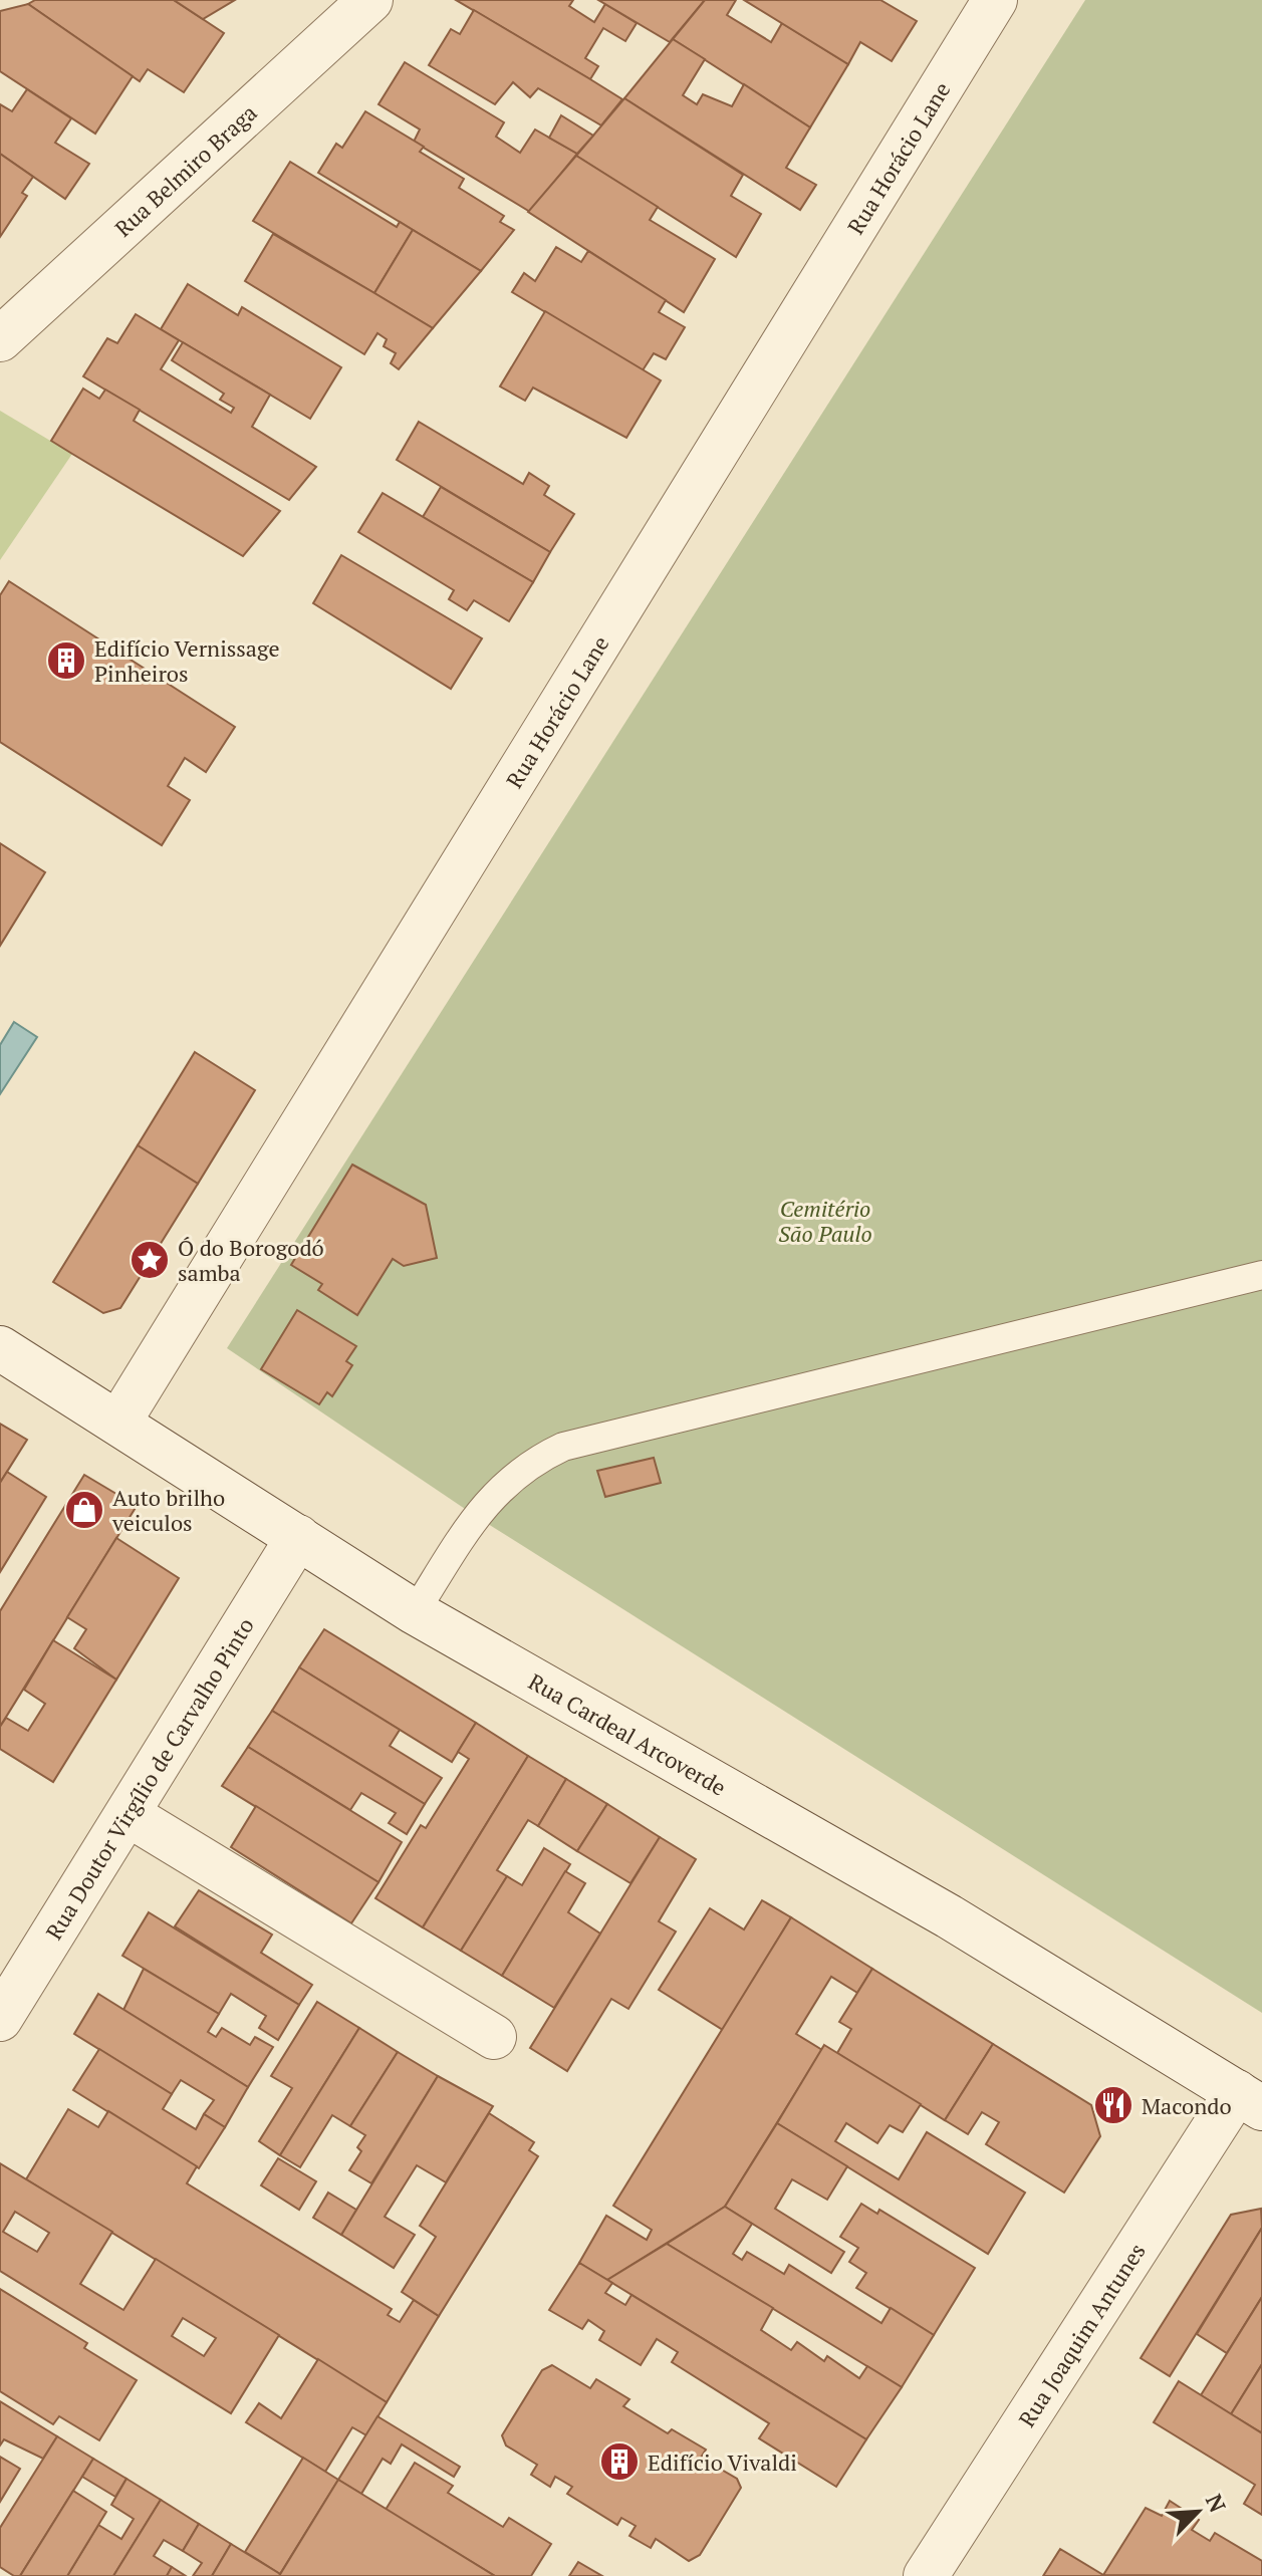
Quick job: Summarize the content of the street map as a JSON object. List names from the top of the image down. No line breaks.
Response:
{"streets":{"street":["Rua Horácio Lane","Rua Belmiro Braga","Rua Cardeal Arcoverde","Rua Doutor Virgílio de Carvalho Pinto","Rua Joaquim Antunes"]},"crossings":[["Rua Horácio Lane","Rua Cardeal Arcoverde"],["Rua Cardeal Arcoverde","Rua Doutor Virgílio de Carvalho Pinto"],["Rua Cardeal Arcoverde","Rua Joaquim Antunes"]],"parks":["Cemitério São Paulo"],"places":{"building":["Edifício Vernissage Pinheiros","Edifício Vivaldi"],"place":["Ó do Borogodó samba"],"shop":["Auto brilho veiculos"],"restaurant":["Macondo"]},"north":"top right"}
